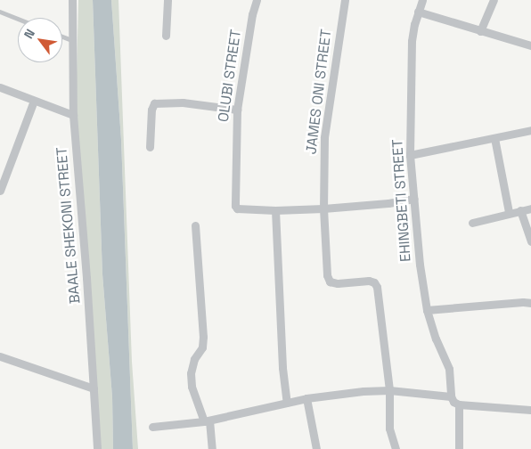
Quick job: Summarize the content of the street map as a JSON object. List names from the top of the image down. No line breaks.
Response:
{"streets":{"street":["OLUBI STREET","JAMES ONI STREET","EHINGBETI STREET","BAALE SHEKONI STREET"]},"north":"top left"}
